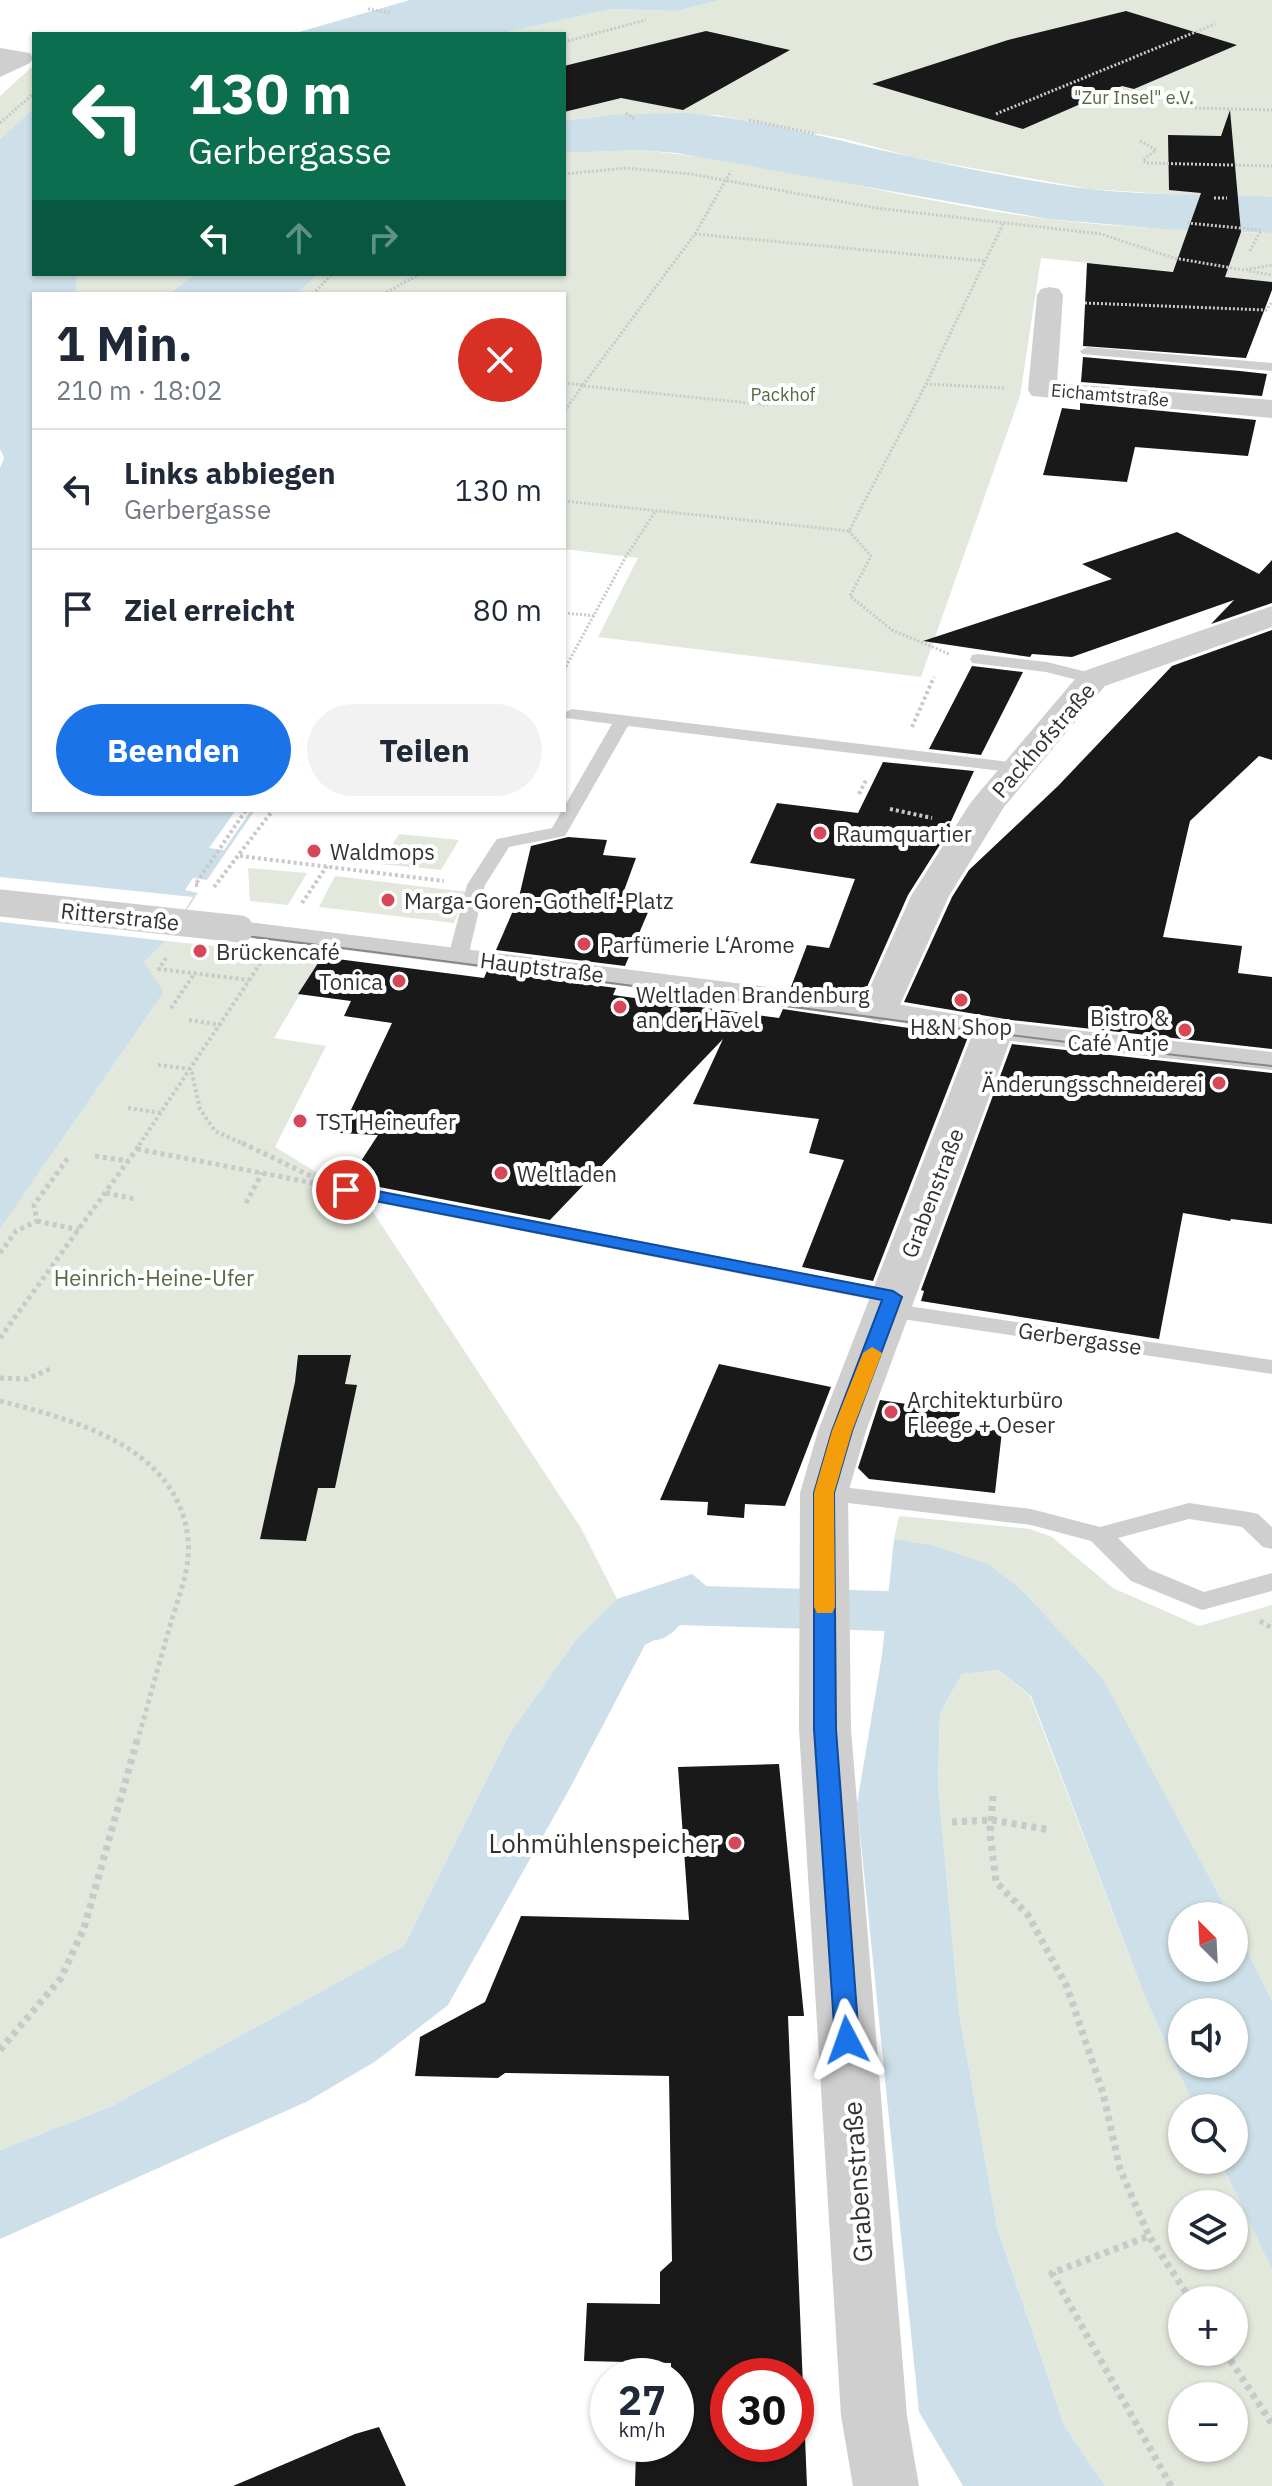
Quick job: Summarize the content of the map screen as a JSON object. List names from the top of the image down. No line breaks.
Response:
{"streets":{"street":["Eichamtstraße","Packhofstraße","Ritterstraße","Hauptstraße","Grabenstraße"],"lane":["Gerbergasse"]},"crossings":[["Packhofstraße","Hauptstraße"],["Ritterstraße","Hauptstraße"],["Hauptstraße","Grabenstraße"],["Grabenstraße","Gerbergasse"]],"parks":["\"Zur Insel\" e.V.","Packhof","Heinrich-Heine-Ufer"],"places":["Raumquartier","Waldmops","Marga-Goren-Gothelf-Platz","Parfümerie L‘Arome","Brückencafé","Tonica","H&N Shop","Weltladen Brandenburg an der Havel","Bistro & Café Antje","Änderungsschneiderei","TST Heineufer","Weltladen","Architekturbüro Fleege + Oeser","Lohmühlenspeicher"],"north":"top left","page":{"turn":["130 m","Gerbergasse"],"heading":["1 Min.","210 m · 18:02"],"list":[{"name":"Links abbiegen","note":"Gerbergasse","value":"130 m"},{"name":"Ziel erreicht","value":"80 m"}],"buttons":["Beenden","Teilen"],"map_buttons":["+","−"],"speed":"27 km/h","limit":"30"}}
